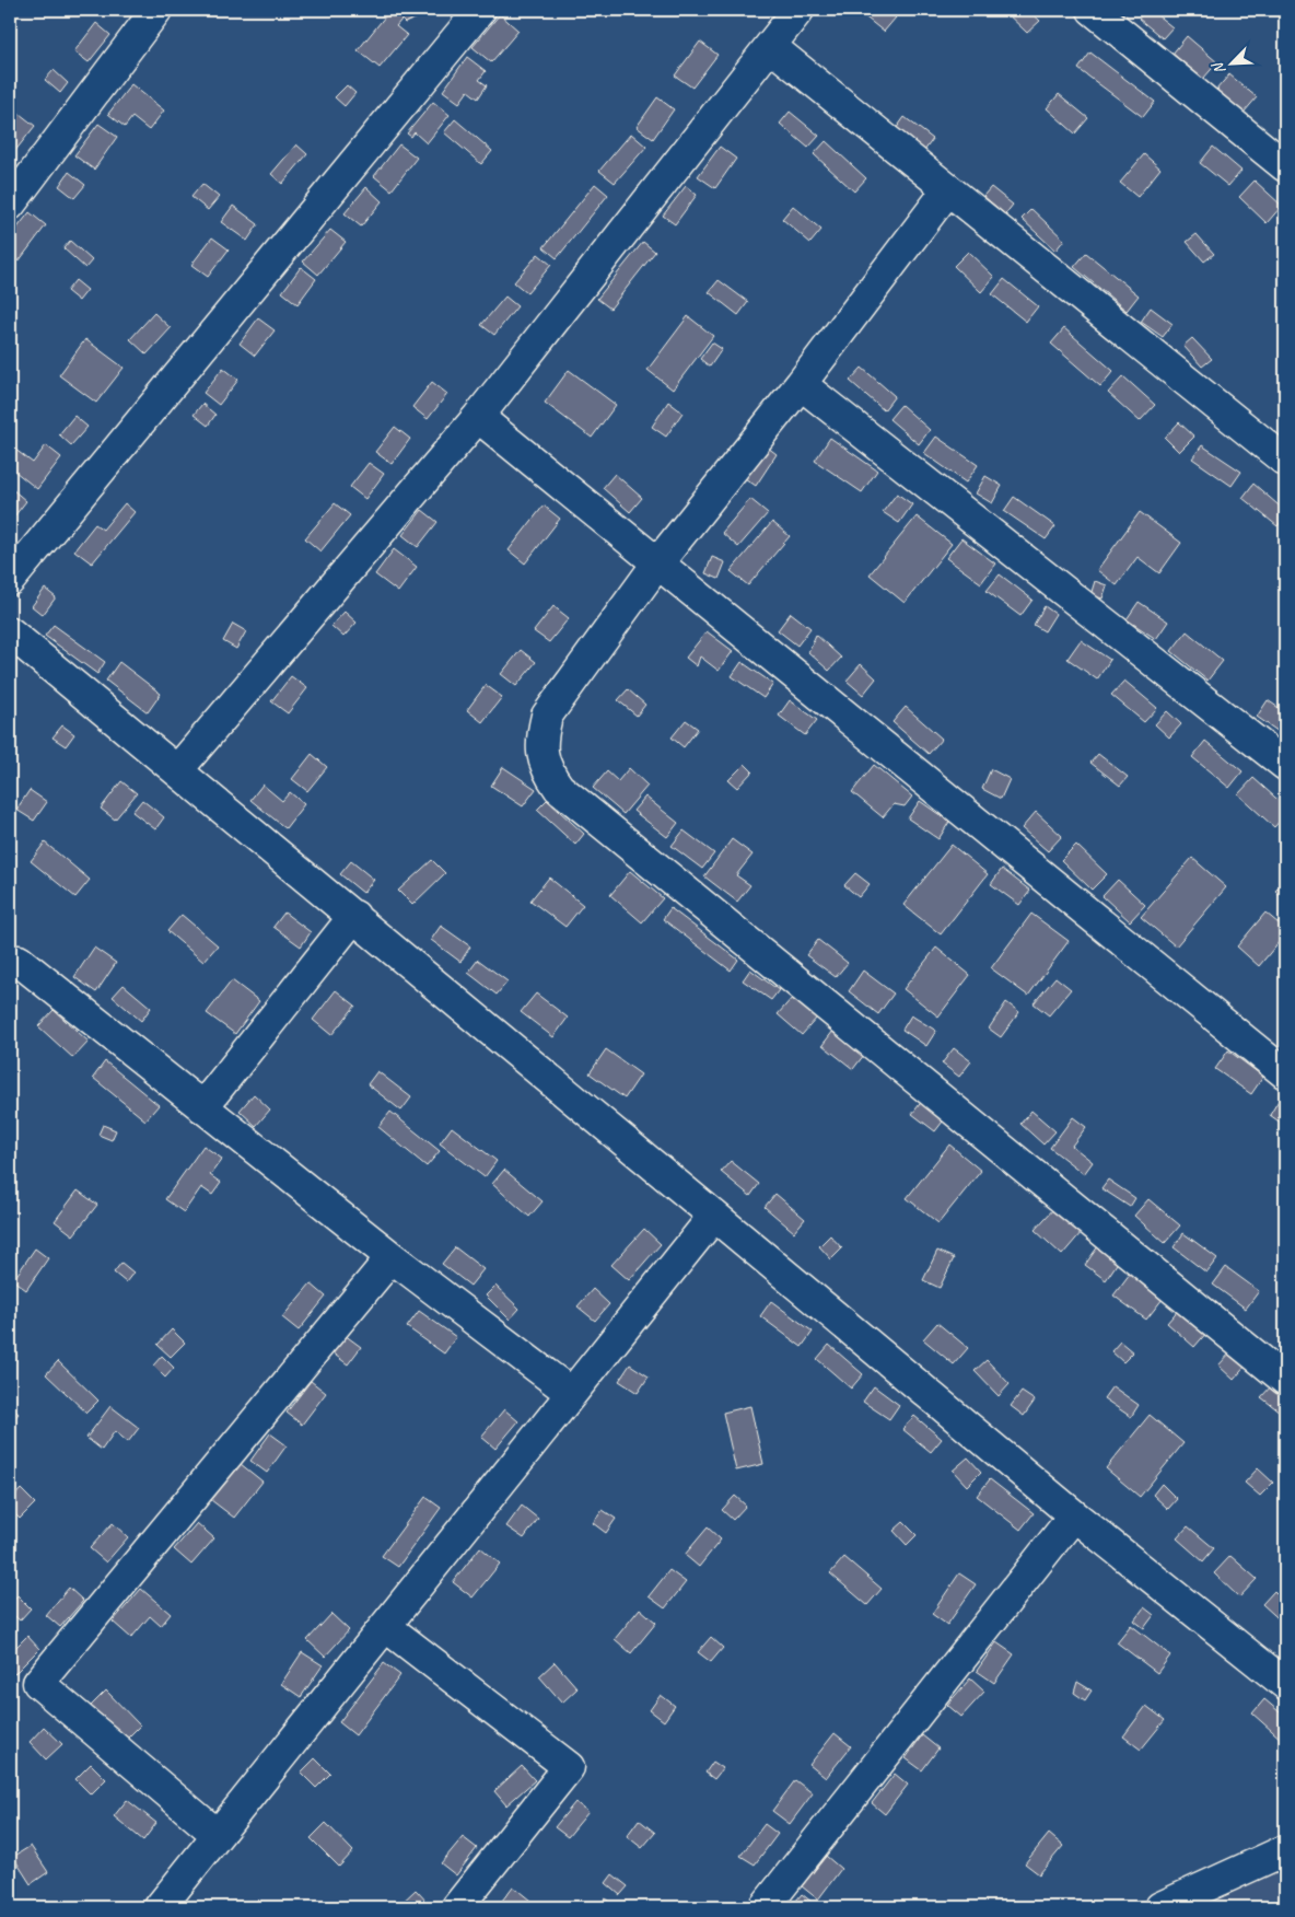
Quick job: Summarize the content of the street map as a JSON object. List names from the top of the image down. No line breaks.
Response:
{"north":"bottom left"}
